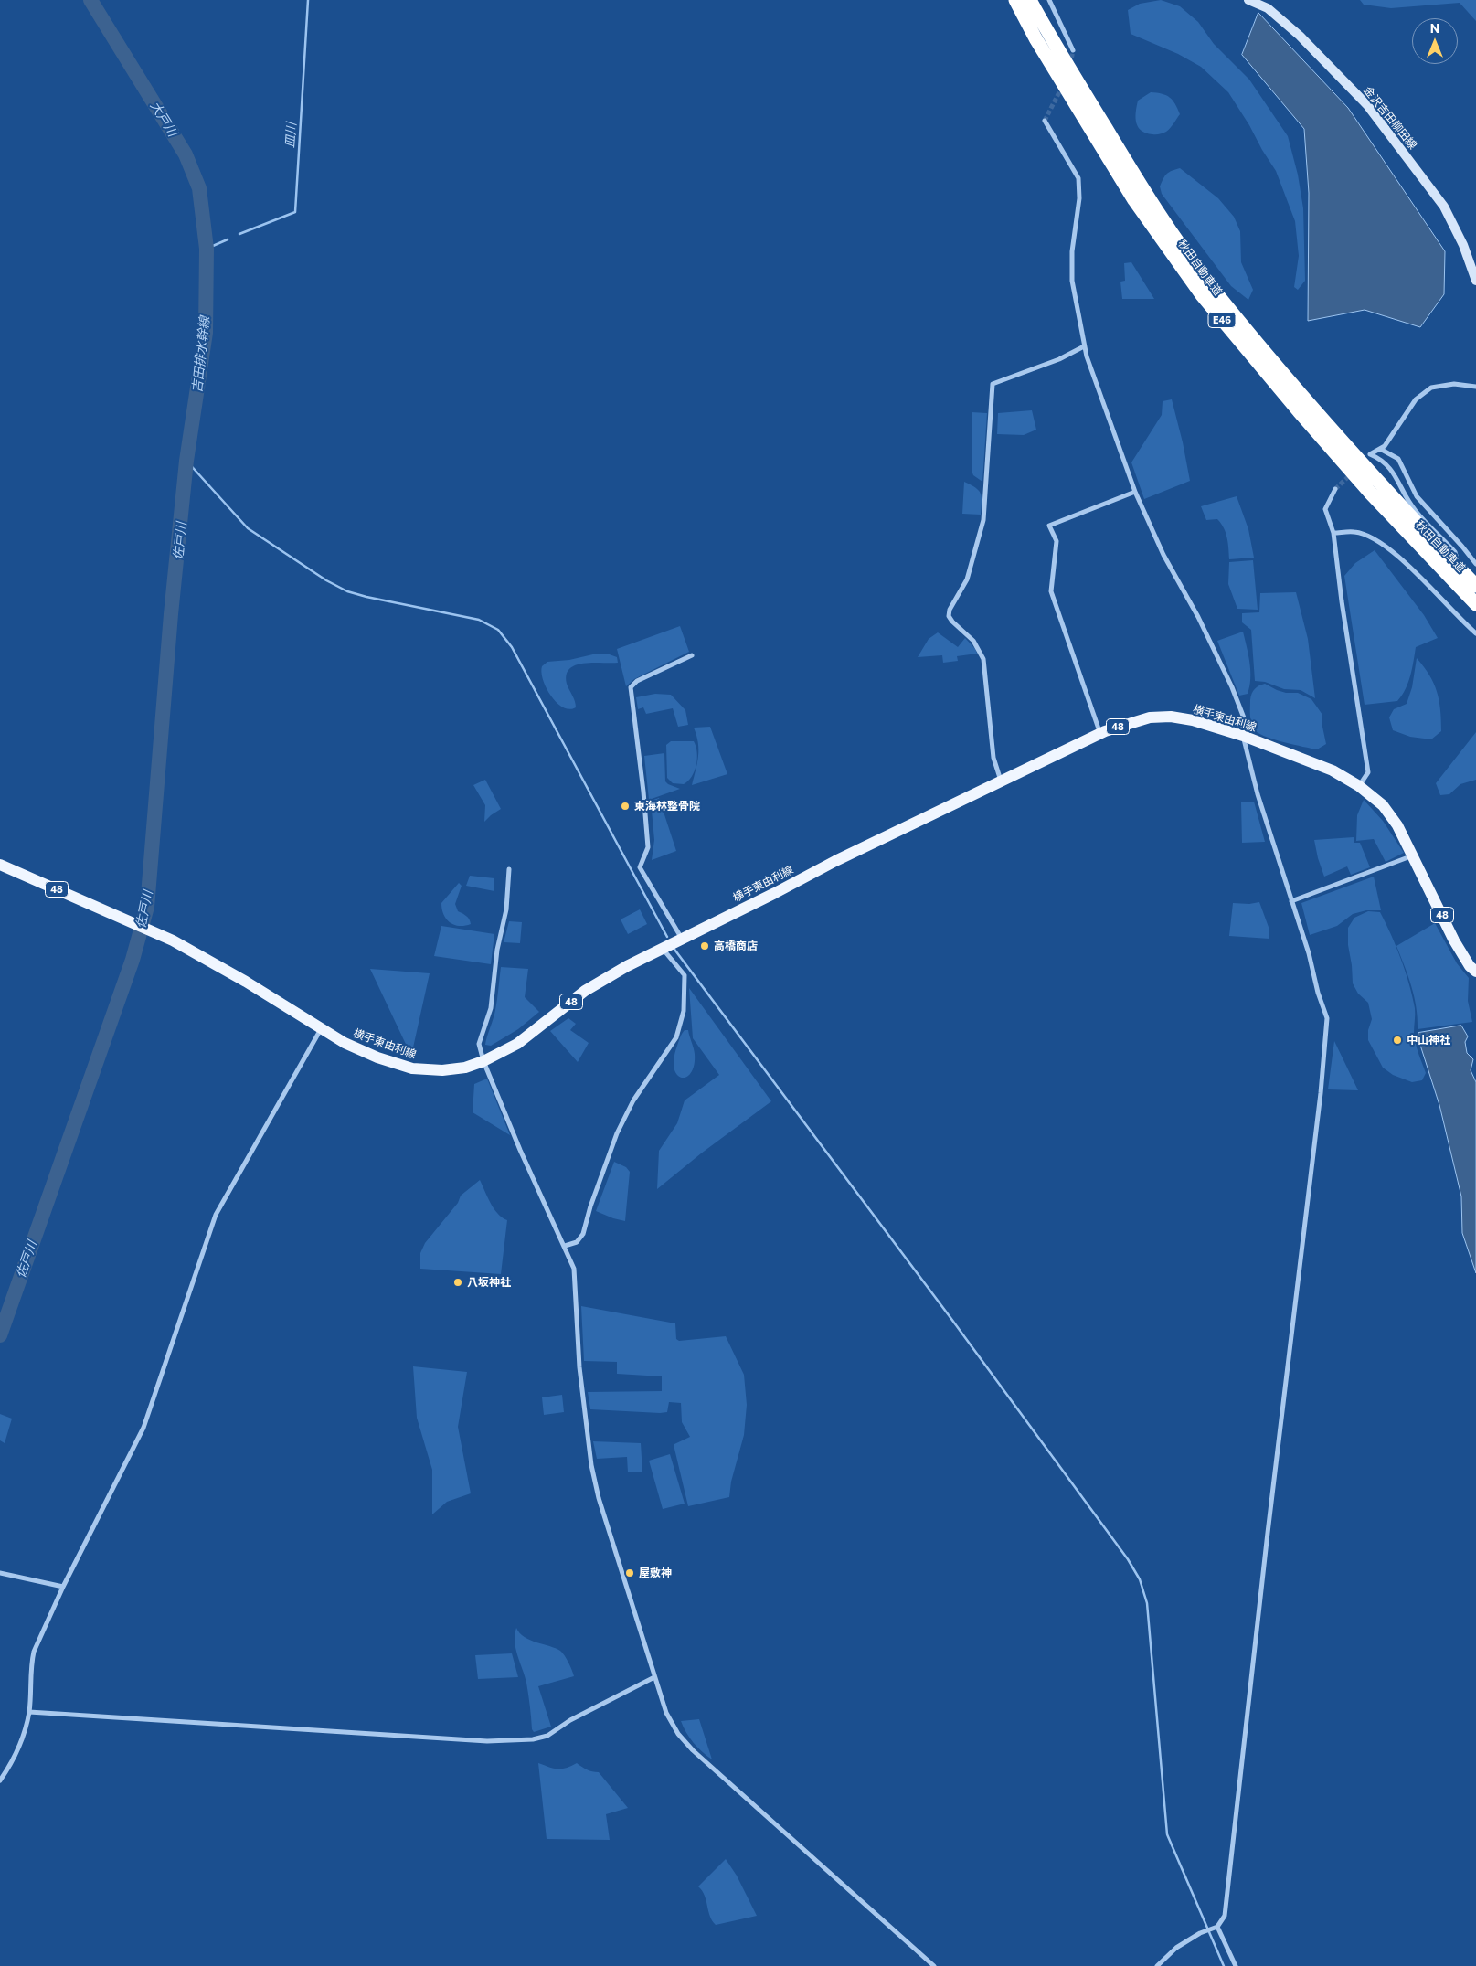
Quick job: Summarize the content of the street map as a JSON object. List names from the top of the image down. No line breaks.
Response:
{"streets":{"highway":["秋田自動車道","E46"],"main road":["金沢吉田柳田線","横手東由利線","48"]},"water":["大戸川","皿川","吉田排水幹線","佐戸川"],"places":["東海林整骨院","高橋商店","中山神社","八坂神社","屋敷神"],"north":"top"}
